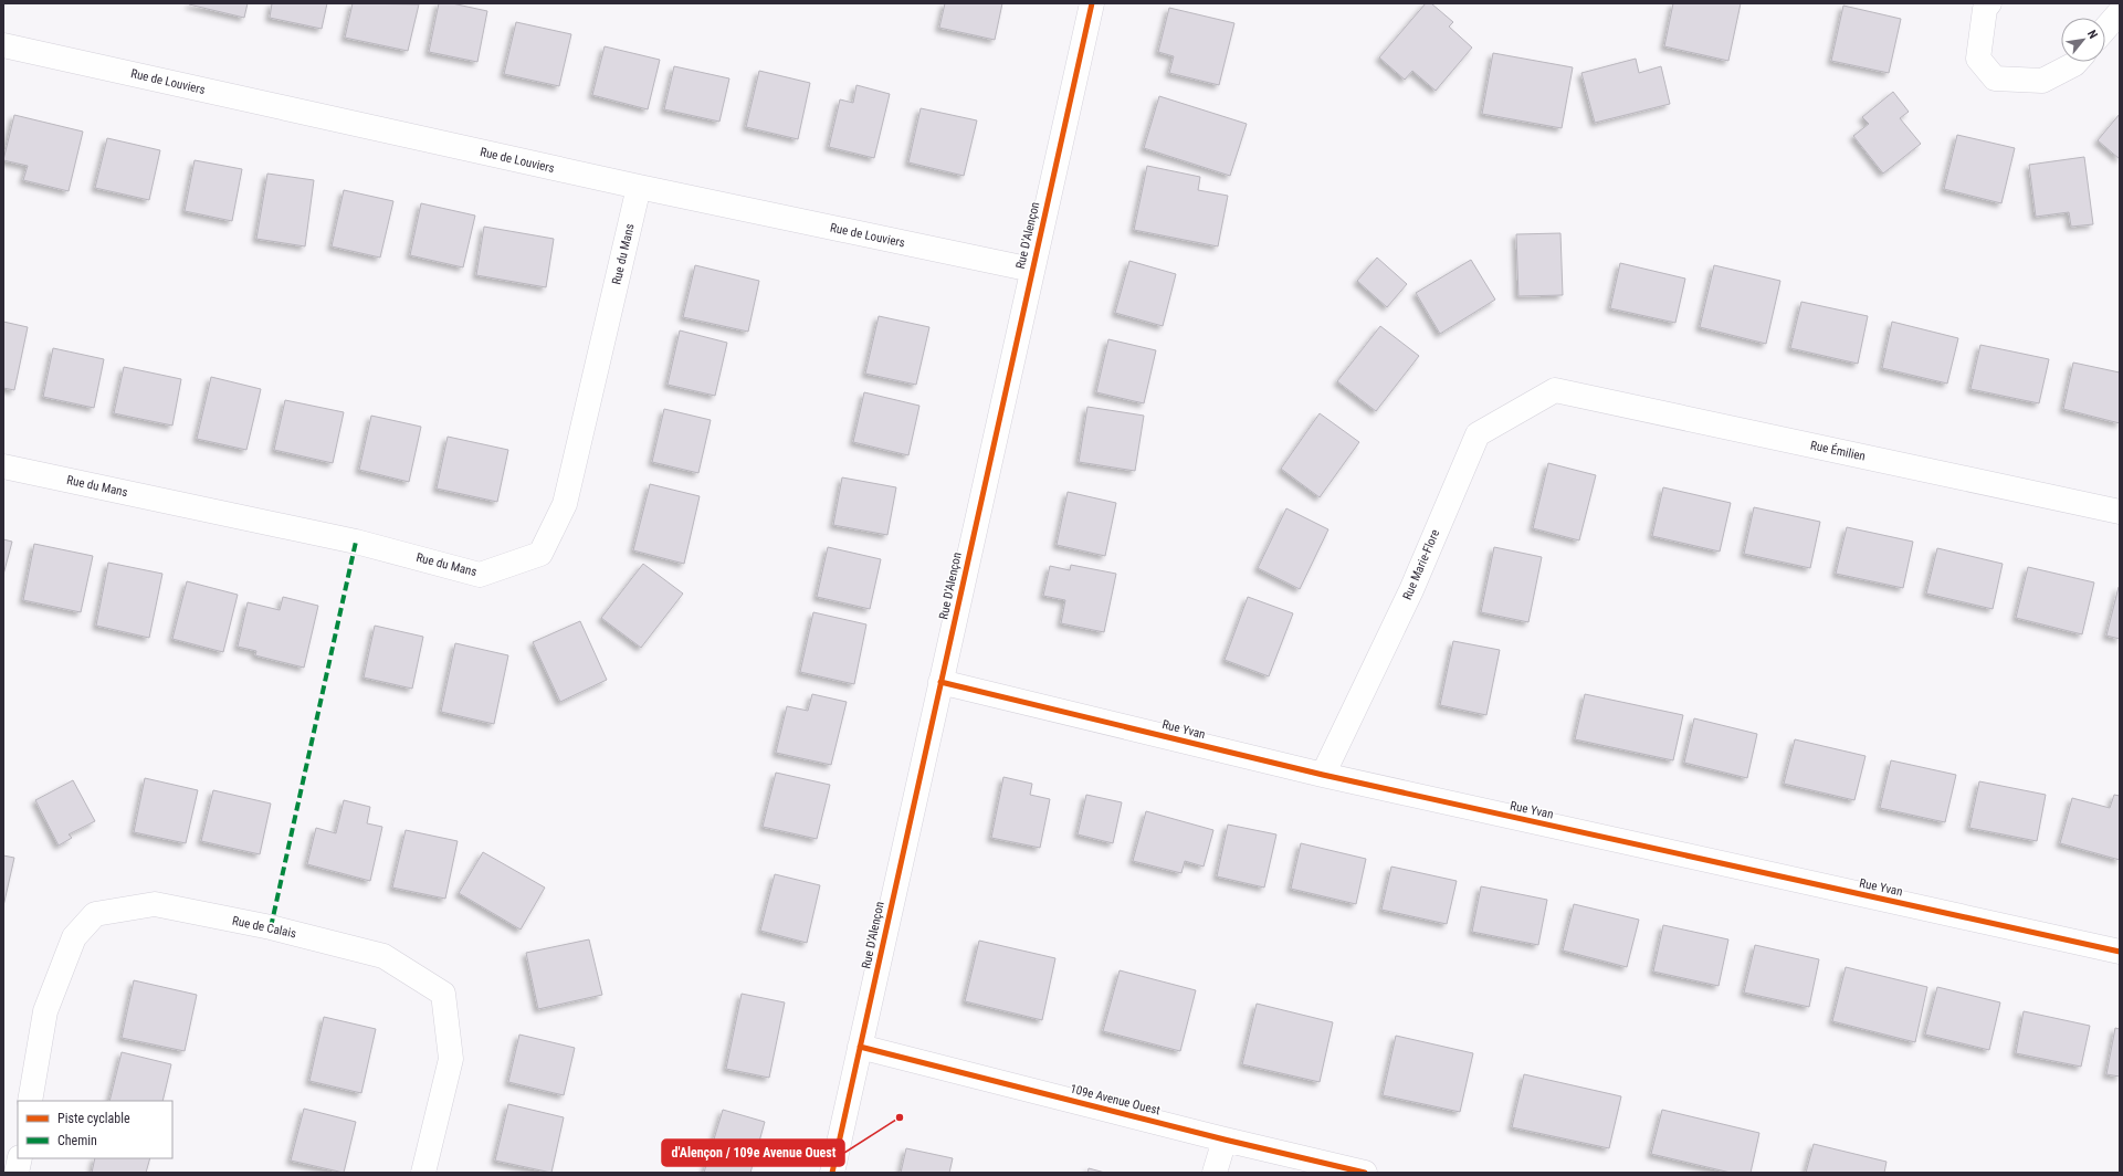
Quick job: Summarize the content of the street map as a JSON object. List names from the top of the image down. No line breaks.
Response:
{"streets":{"street":["Rue de Louviers","Rue D'Alençon","Rue du Mans","Rue Émilien","Rue Marie-Flore","Rue Yvan","Rue de Calais","109e Avenue Ouest"]},"crossings":[["Rue de Louviers","Rue D'Alençon"],["Rue de Louviers","Rue du Mans"],["Rue D'Alençon","Rue Yvan"],["Rue D'Alençon","109e Avenue Ouest"],["Rue Émilien","Rue Marie-Flore"],["Rue Marie-Flore","Rue Yvan"]],"places":["d'Alençon / 109e Avenue Ouest"],"legend":["Piste cyclable","Chemin"],"north":"top right"}
